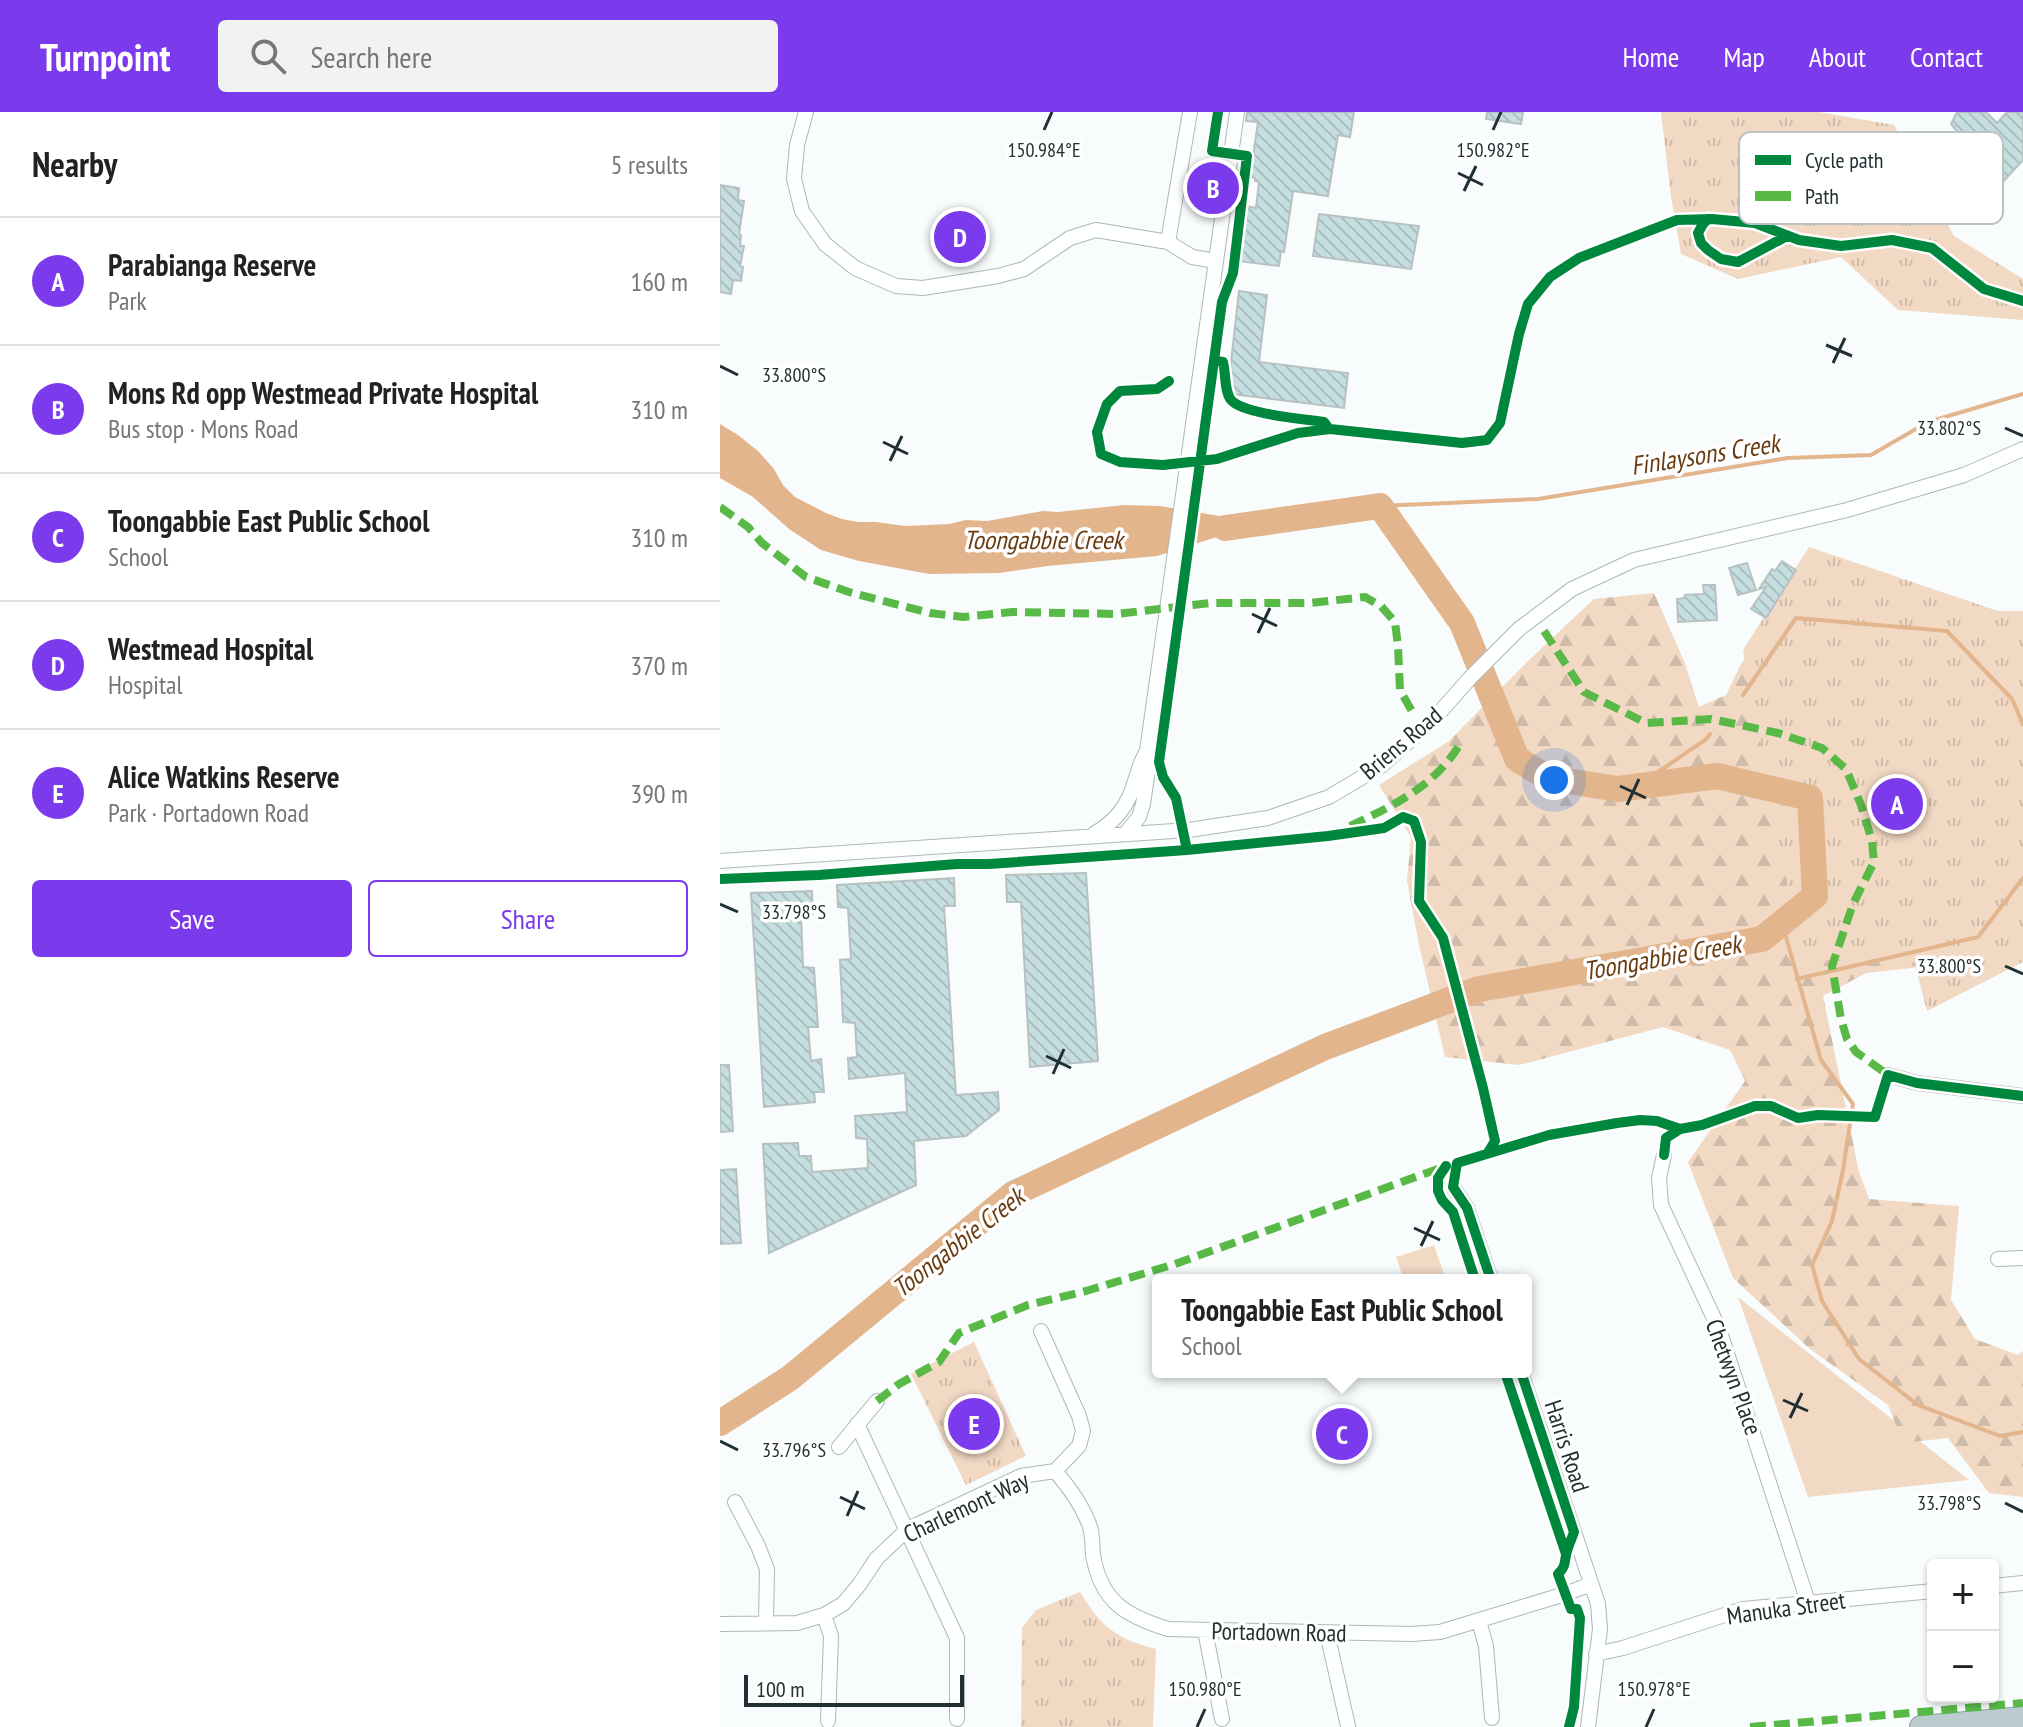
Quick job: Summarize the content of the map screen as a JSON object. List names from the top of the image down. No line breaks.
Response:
{"streets":{"street":["Briens Road","Chetwyn Place","Harris Road","Charlemont Way","Manuka Street","Portadown Road"]},"crossings":[["Chetwyn Place","Manuka Street"],["Harris Road","Manuka Street"],["Harris Road","Portadown Road"],["Charlemont Way","Portadown Road"]],"water":["Finlaysons Creek","Toongabbie Creek"],"legend":["Cycle path","Path"],"scale_bar":"100 m","page":{"header":"Turnpoint","search":"Search here","nav":["Home","Map","About","Contact"],"heading":["Nearby","5 results"],"pins":["B","D","A","E","C"],"list":[{"mark":"A","name":"Parabianga Reserve","note":"Park","value":"160 m"},{"mark":"B","name":"Mons Rd opp Westmead Private Hospital","note":"Bus stop · Mons Road","value":"310 m"},{"mark":"C","name":"Toongabbie East Public School","note":"School","value":"310 m"},{"mark":"D","name":"Westmead Hospital","note":"Hospital","value":"370 m"},{"mark":"E","name":"Alice Watkins Reserve","note":"Park · Portadown Road","value":"390 m"}],"buttons":["Save","Share"],"popup":["Toongabbie East Public School","School"],"map_buttons":["+","−"],"scale":"100 m"},"coordinates":["150.984°E","150.982°E","33.800°S","33.802°S","33.798°S","33.796°S","150.980°E","150.978°E"]}
